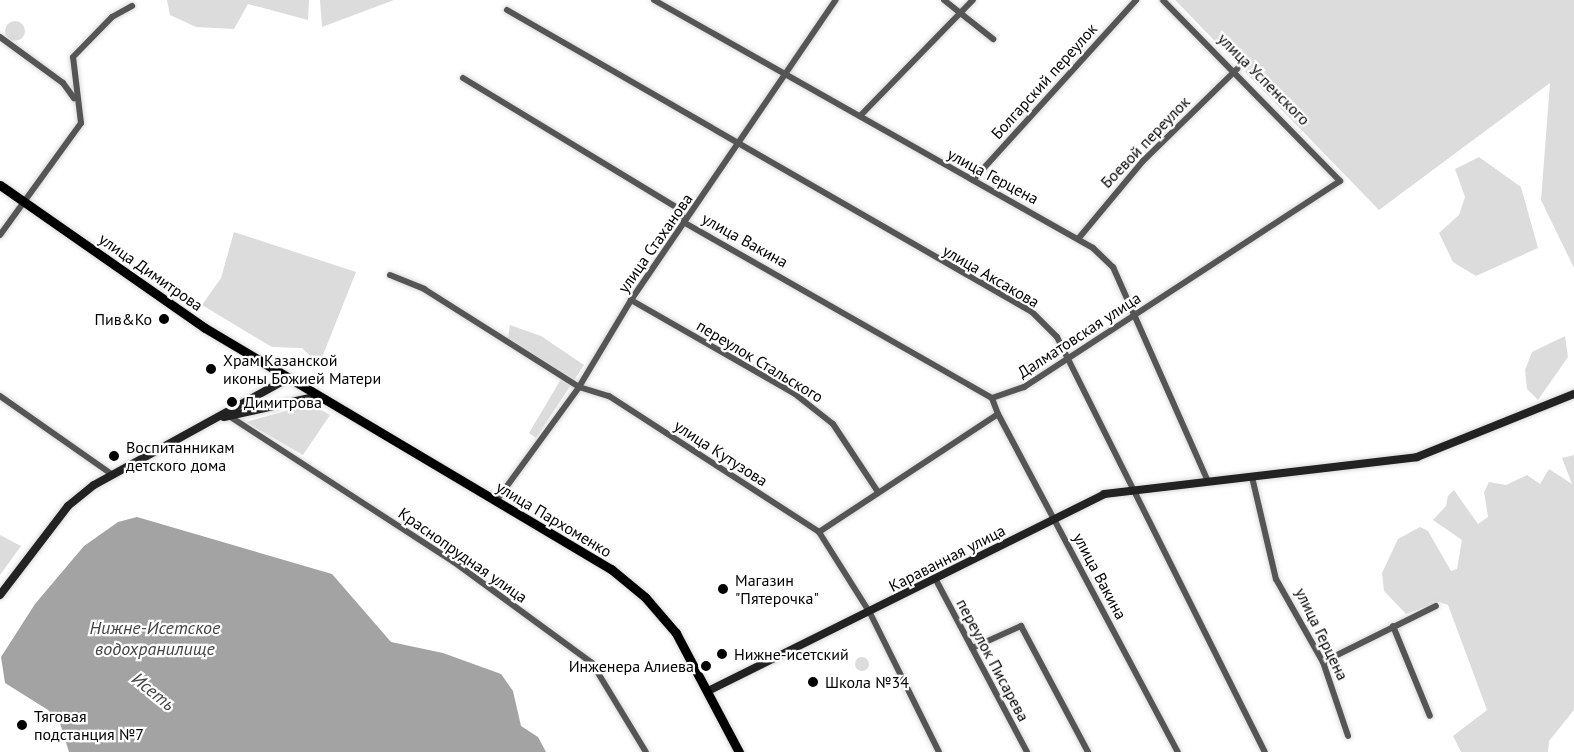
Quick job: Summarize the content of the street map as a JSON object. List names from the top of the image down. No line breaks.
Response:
{"streets":{"main road":["улица Димитрова","улица Пархоменко"],"street":["улица Успенского","Болгарский переулок","Боевой переулок","улица Герцена","улица Вакина","улица Стаханова","улица Аксакова","Далматовская улица","переулок Стальского","улица Кутузова","Краснопрудная улица","Караванная улица","переулок Писарева"]},"crossings":[["улица Успенского","Боевой переулок"],["улица Успенского","Далматовская улица"],["Болгарский переулок","улица Герцена"],["Боевой переулок","улица Герцена"],["улица Герцена","улица Стаханова"],["улица Герцена","Далматовская улица"],["улица Герцена","Караванная улица"],["улица Вакина","улица Стаханова"],["улица Вакина","Далматовская улица"],["улица Вакина","Караванная улица"],["улица Стаханова","улица Аксакова"],["улица Стаханова","переулок Стальского"],["улица Стаханова","улица Кутузова"],["улица Стаханова","улица Пархоменко"],["улица Димитрова","улица Пархоменко"],["улица Аксакова","Далматовская улица"],["улица Аксакова","Караванная улица"],["улица Кутузова","Караванная улица"],["улица Пархоменко","Караванная улица"],["Караванная улица","переулок Писарева"]],"water":["Нижне-Исетское водохранилище","Исеть"],"places":["Пив&Ко","Храм Казанской иконы Божией Матери","Димитрова","Воспитанникам детского дома","Магазин \"Пятерочка\"","Нижне-исетский","Инженера Алиева","Школа №34","Тяговая подстанция №7"]}
